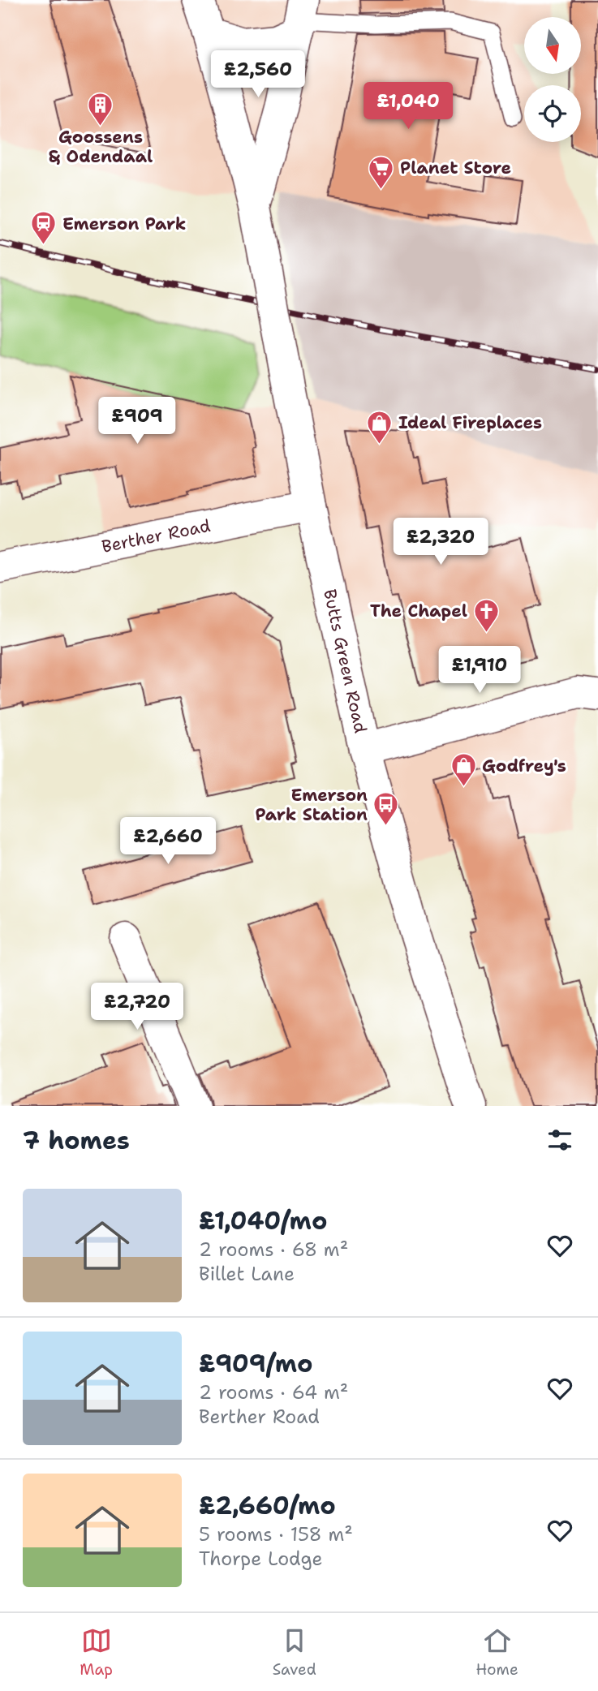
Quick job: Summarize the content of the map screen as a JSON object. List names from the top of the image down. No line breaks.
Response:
{"streets":{"street":["Berther Road","Butts Green Road"]},"crossings":[["Berther Road","Butts Green Road"]],"places":{"building":["Goossens & Odendaal"],"supermarket":["Planet Store"],"station":["Emerson Park"],"shop":["Ideal Fireplaces","Godfrey's"],"church":["The Chapel"],"bus stop":["Emerson Park Station"]},"north":"bottom","page":{"price":["£2,560","£1,040","£909","£2,320","£1,910","£2,660","£2,720"],"heading":"7 homes","list":[{"name":"£1,040/mo","note":"2 rooms · 68 m² · Billet Lane"},{"name":"£909/mo","note":"2 rooms · 64 m² · Berther Road"},{"name":"£2,660/mo","note":"5 rooms · 158 m² · Thorpe Lodge"}],"tabs":["Map","Saved","Home"]}}
